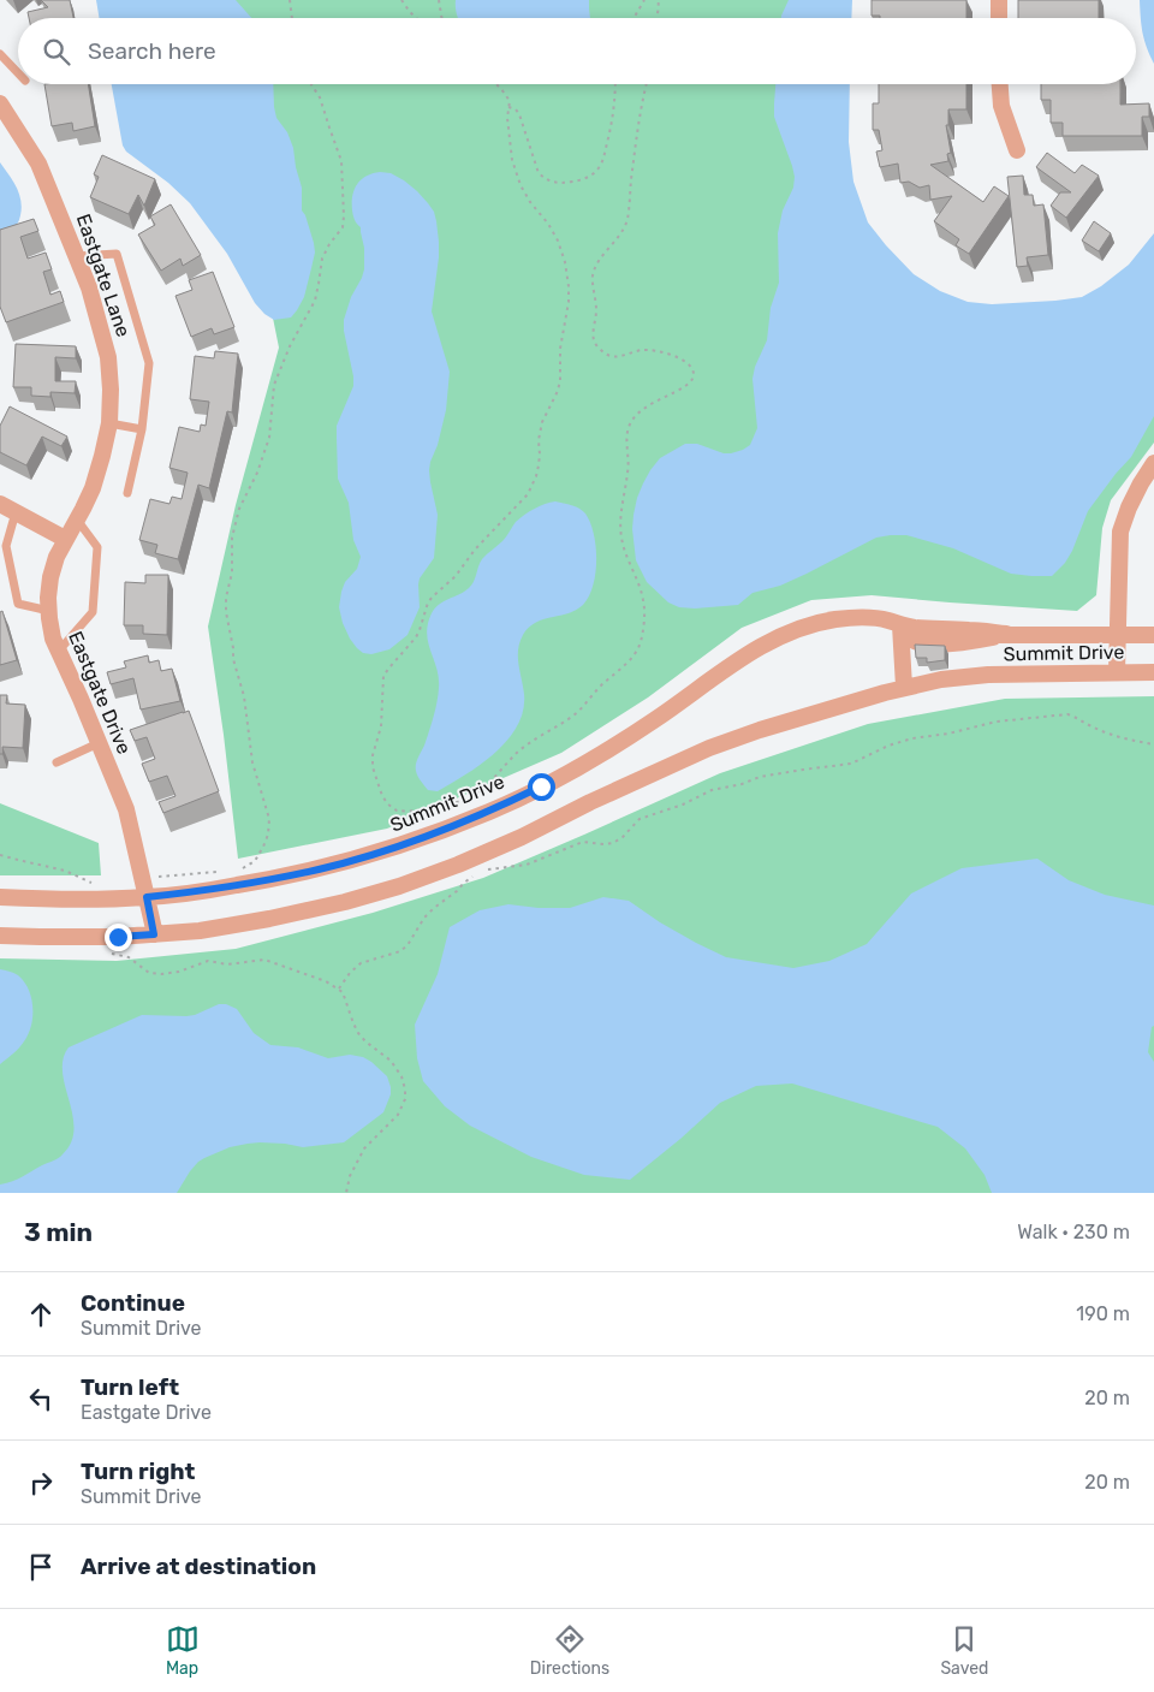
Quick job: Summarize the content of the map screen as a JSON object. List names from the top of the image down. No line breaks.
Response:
{"streets":{"street":["Eastgate Lane","Summit Drive","Eastgate Drive"]},"crossings":[["Eastgate Lane","Eastgate Drive"],["Summit Drive","Eastgate Drive"]],"page":{"search":"Search here","heading":["3 min","Walk · 230 m"],"list":[["Continue","Summit Drive","190 m"],["Turn left","Eastgate Drive","20 m"],["Turn right","Summit Drive","20 m"],"Arrive at destination"],"nav":["Map","Directions","Saved"]}}
